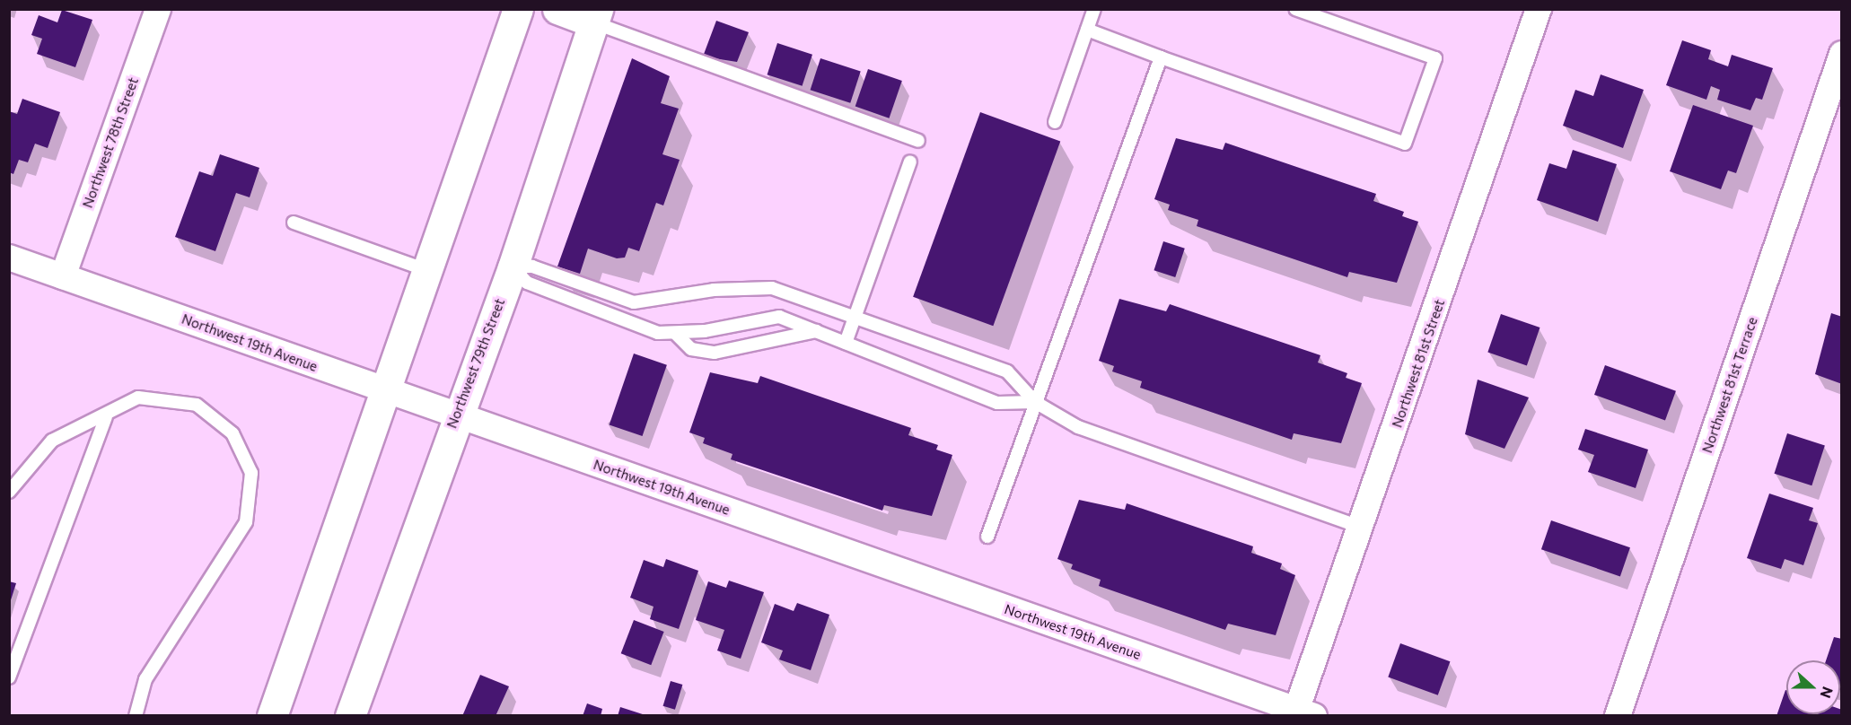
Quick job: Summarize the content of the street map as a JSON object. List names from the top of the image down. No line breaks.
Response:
{"streets":{"main road":["Northwest 79th Street"],"street":["Northwest 78th Street","Northwest 19th Avenue","Northwest 81st Street","Northwest 81st Terrace"]},"crossings":[["Northwest 78th Street","Northwest 19th Avenue"],["Northwest 19th Avenue","Northwest 79th Street"],["Northwest 19th Avenue","Northwest 81st Street"]],"north":"right"}
